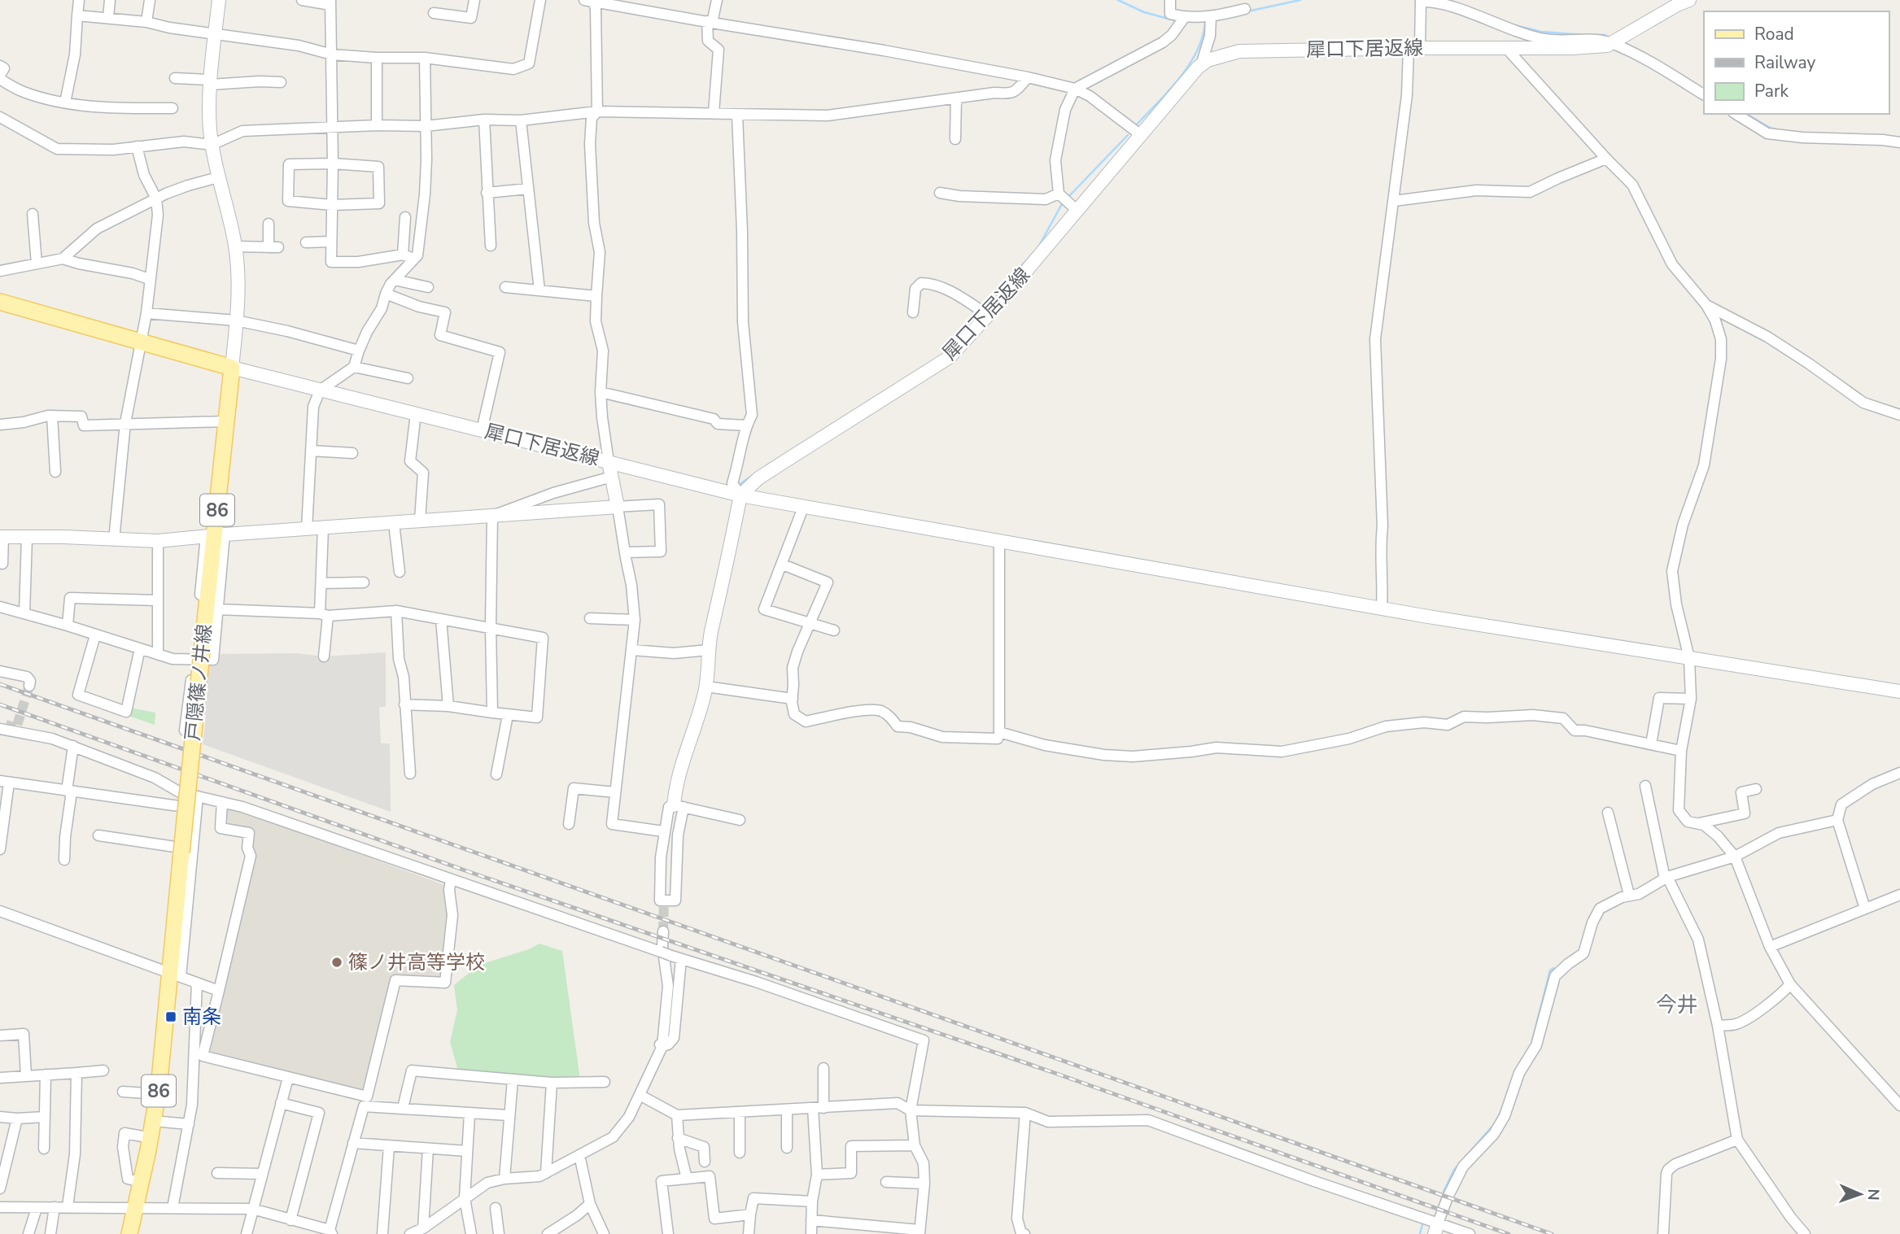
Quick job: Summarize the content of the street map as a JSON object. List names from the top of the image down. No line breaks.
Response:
{"streets":{"main road":["86","戸隠篠ノ井線"],"street":["犀口下居返線"]},"crossings":[["犀口下居返線","戸隠篠ノ井線"]],"districts":["今井"],"places":{"other":["篠ノ井高等学校"],"transit":["南条"]},"legend":["Road","Railway","Park"],"north":"right"}
